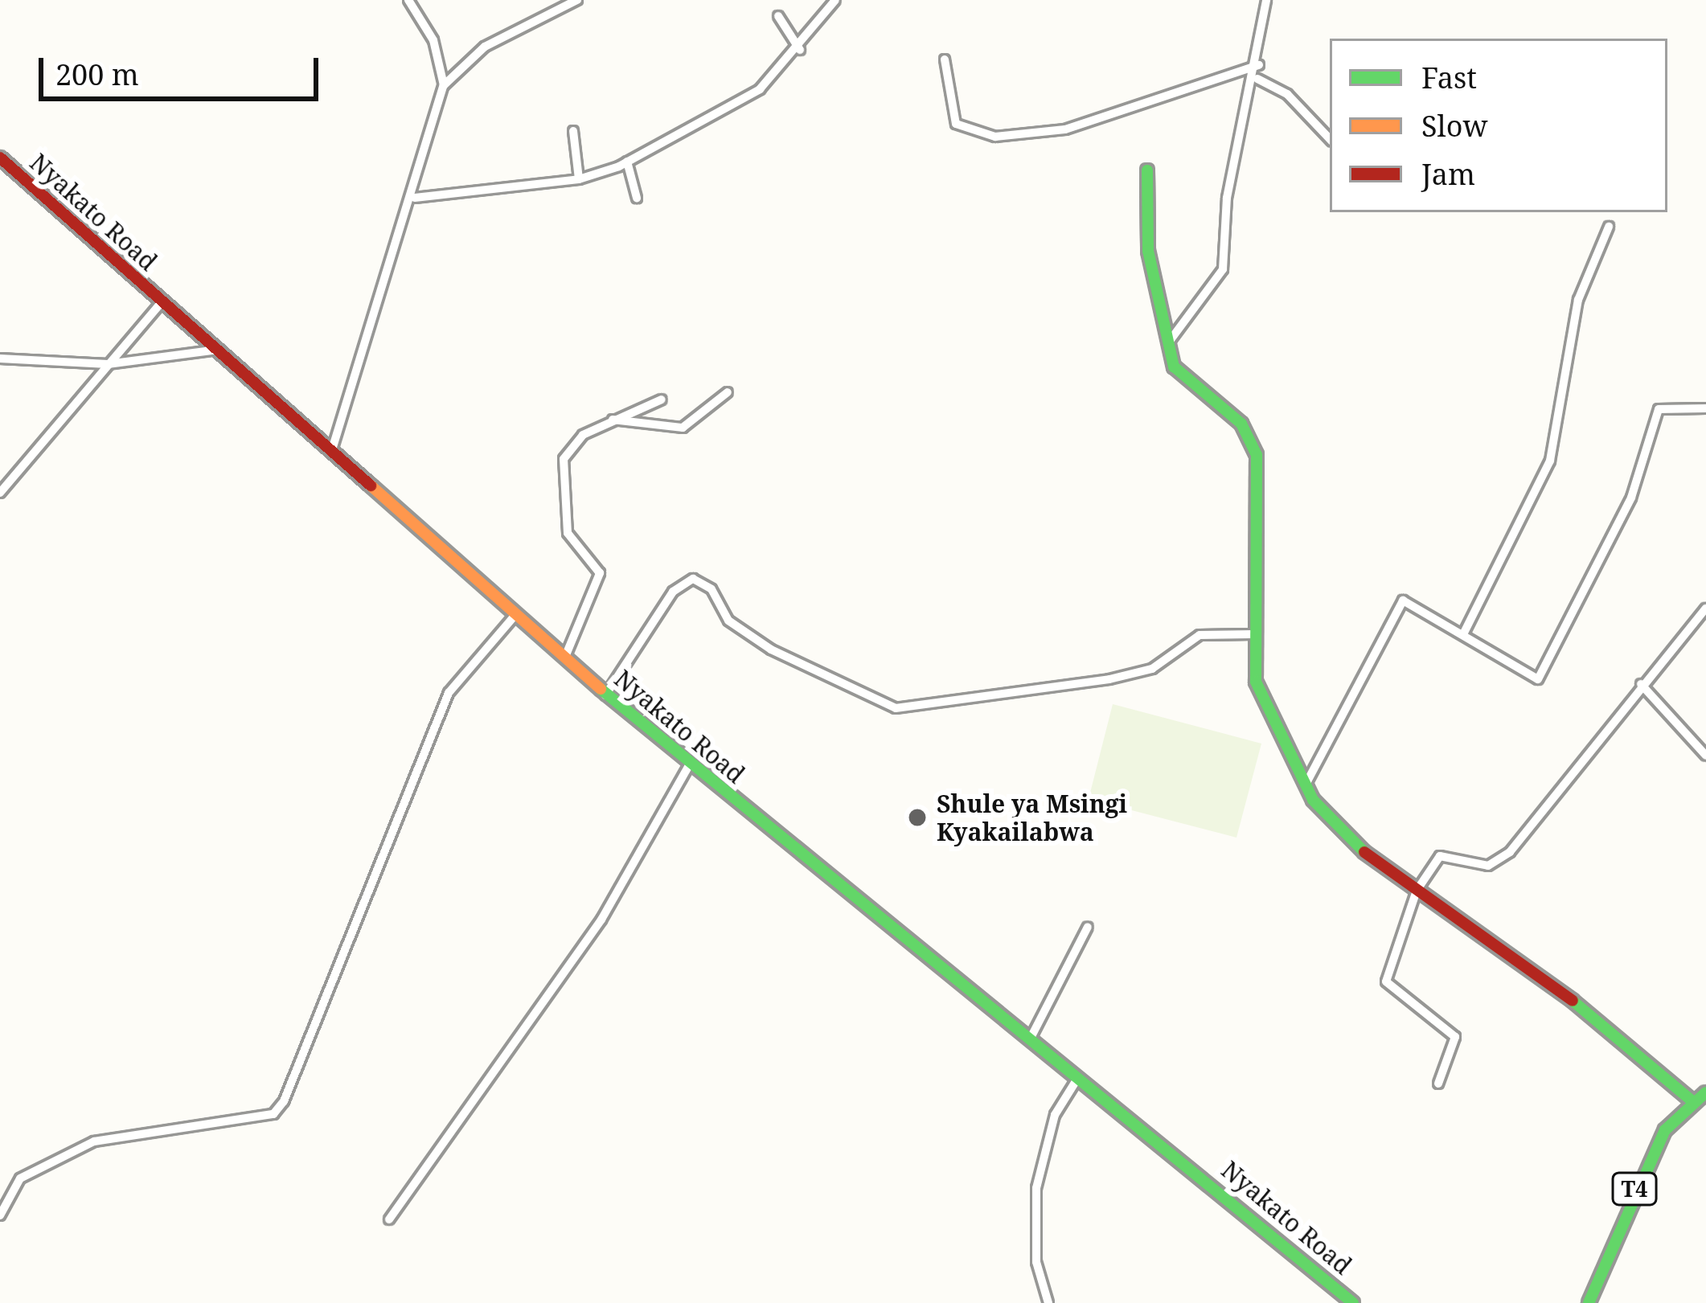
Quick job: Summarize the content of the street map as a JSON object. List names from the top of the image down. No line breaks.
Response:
{"streets":{"main road":["Nyakato Road","T4"]},"places":["Shule ya Msingi Kyakailabwa"],"legend":["Fast","Slow","Jam"],"scale_bar":"200 m"}
